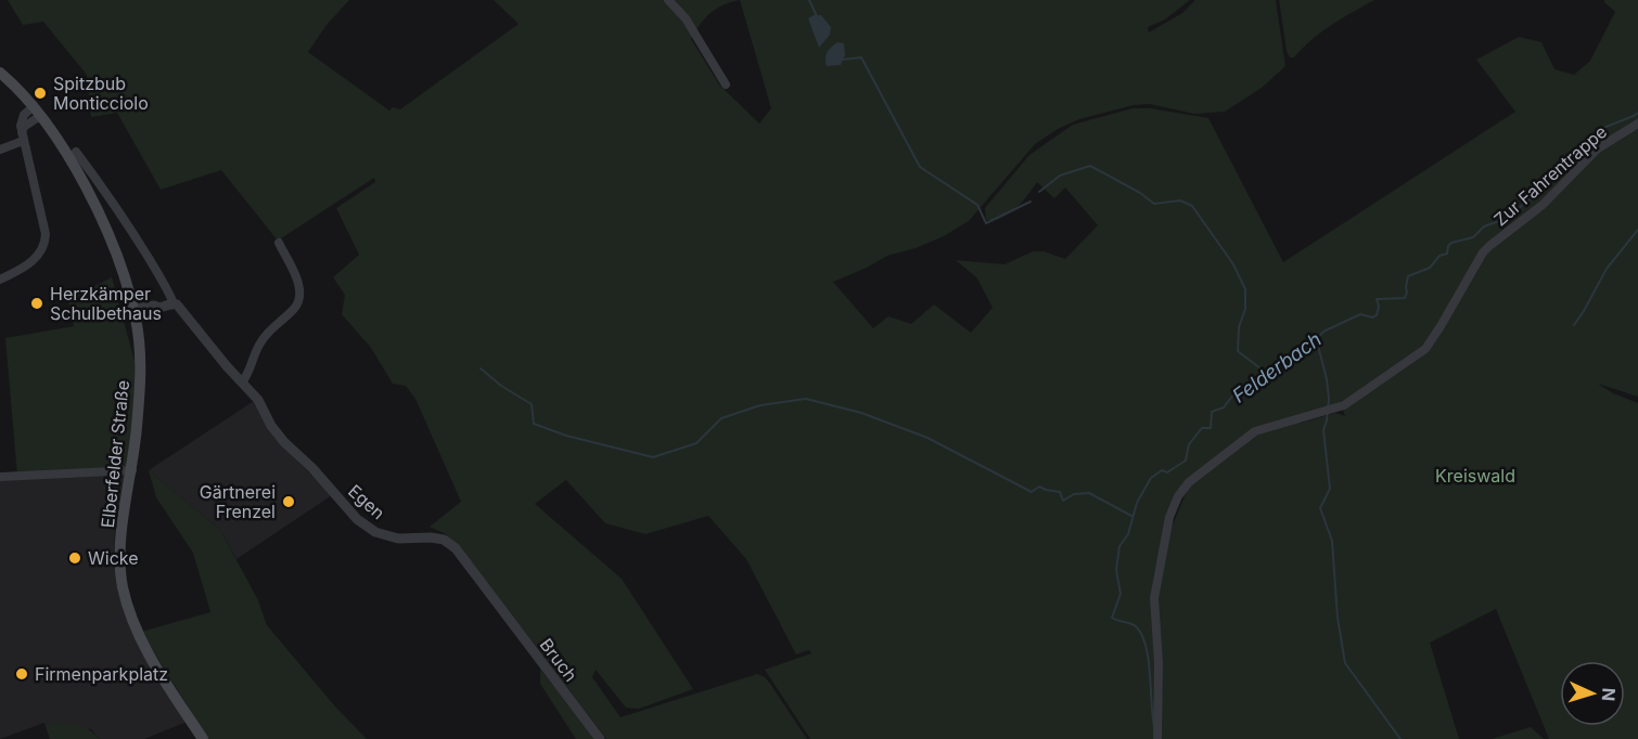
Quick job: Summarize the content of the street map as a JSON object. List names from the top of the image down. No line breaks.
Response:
{"streets":{"main road":["Elberfelder Straße"],"street":["Zur Fahrentrappe","Egen","Bruch"]},"crossings":[["Egen","Bruch"]],"water":["Felderbach"],"parks":["Kreiswald"],"places":["Spitzbub Monticciolo","Herzkämper Schulbethaus","Gärtnerei Frenzel","Wicke","Firmenparkplatz"],"north":"right"}
